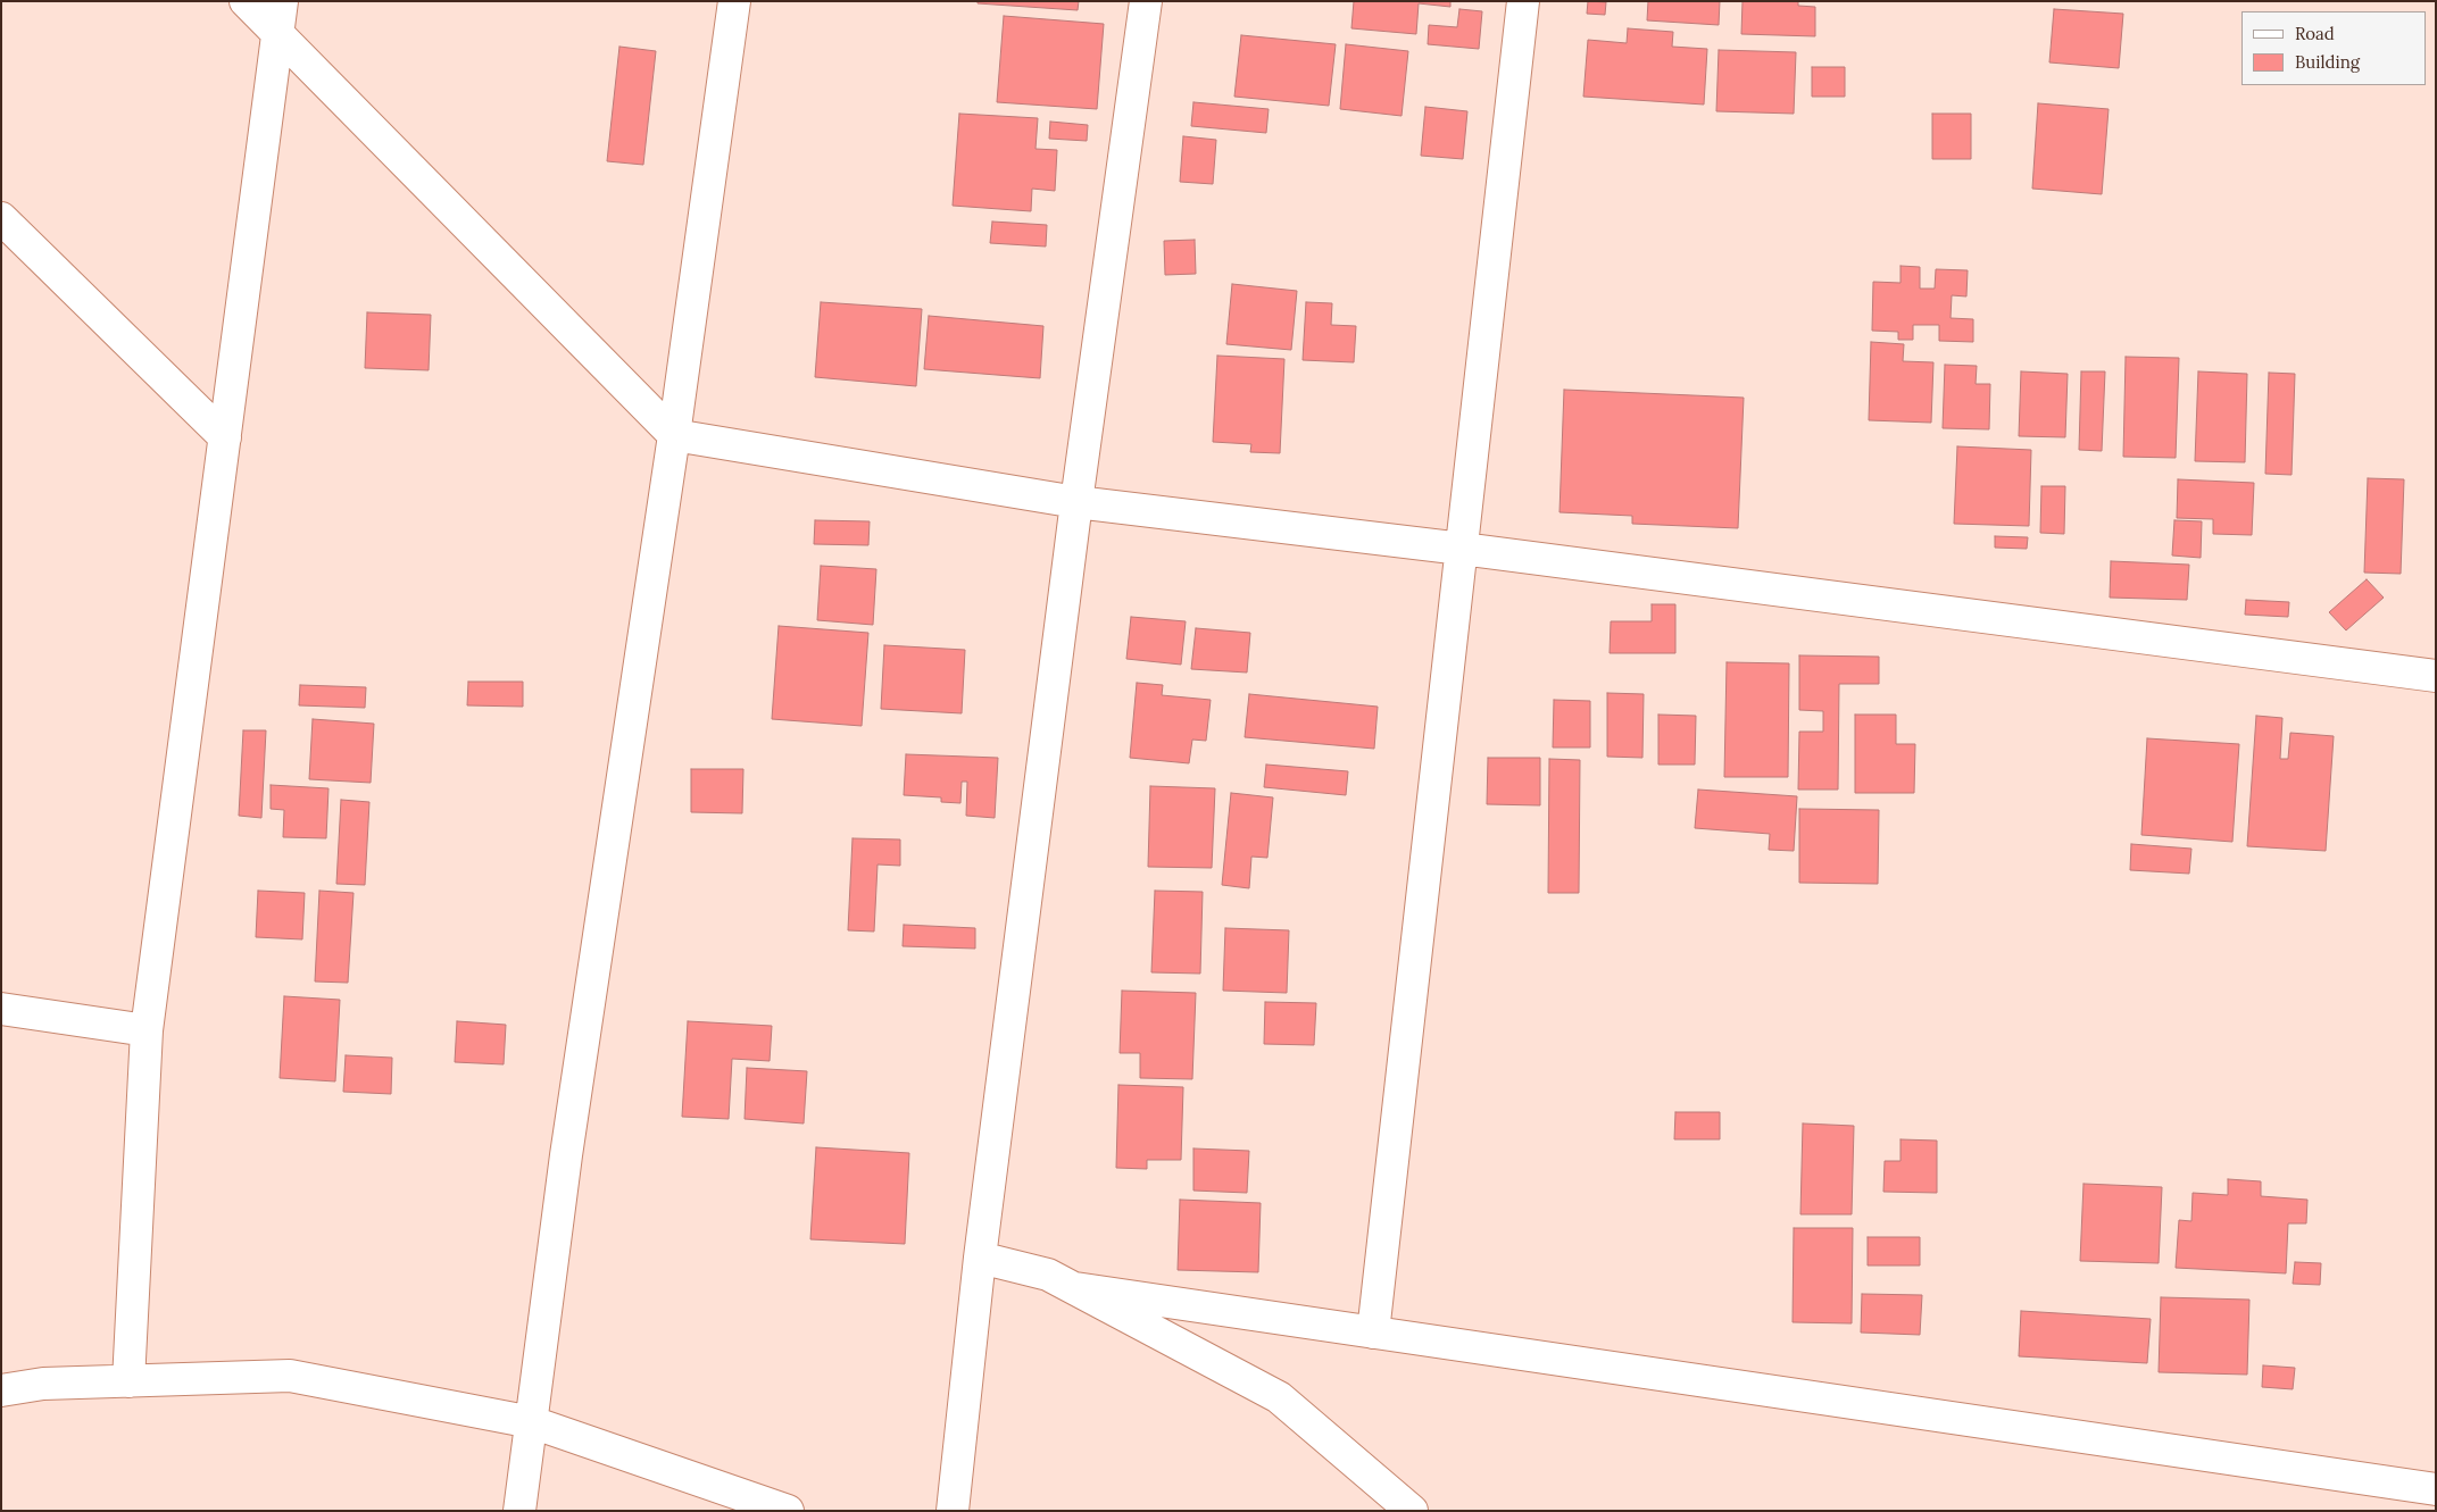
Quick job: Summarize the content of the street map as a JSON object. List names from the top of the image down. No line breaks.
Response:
{"legend":["Road","Building"]}
